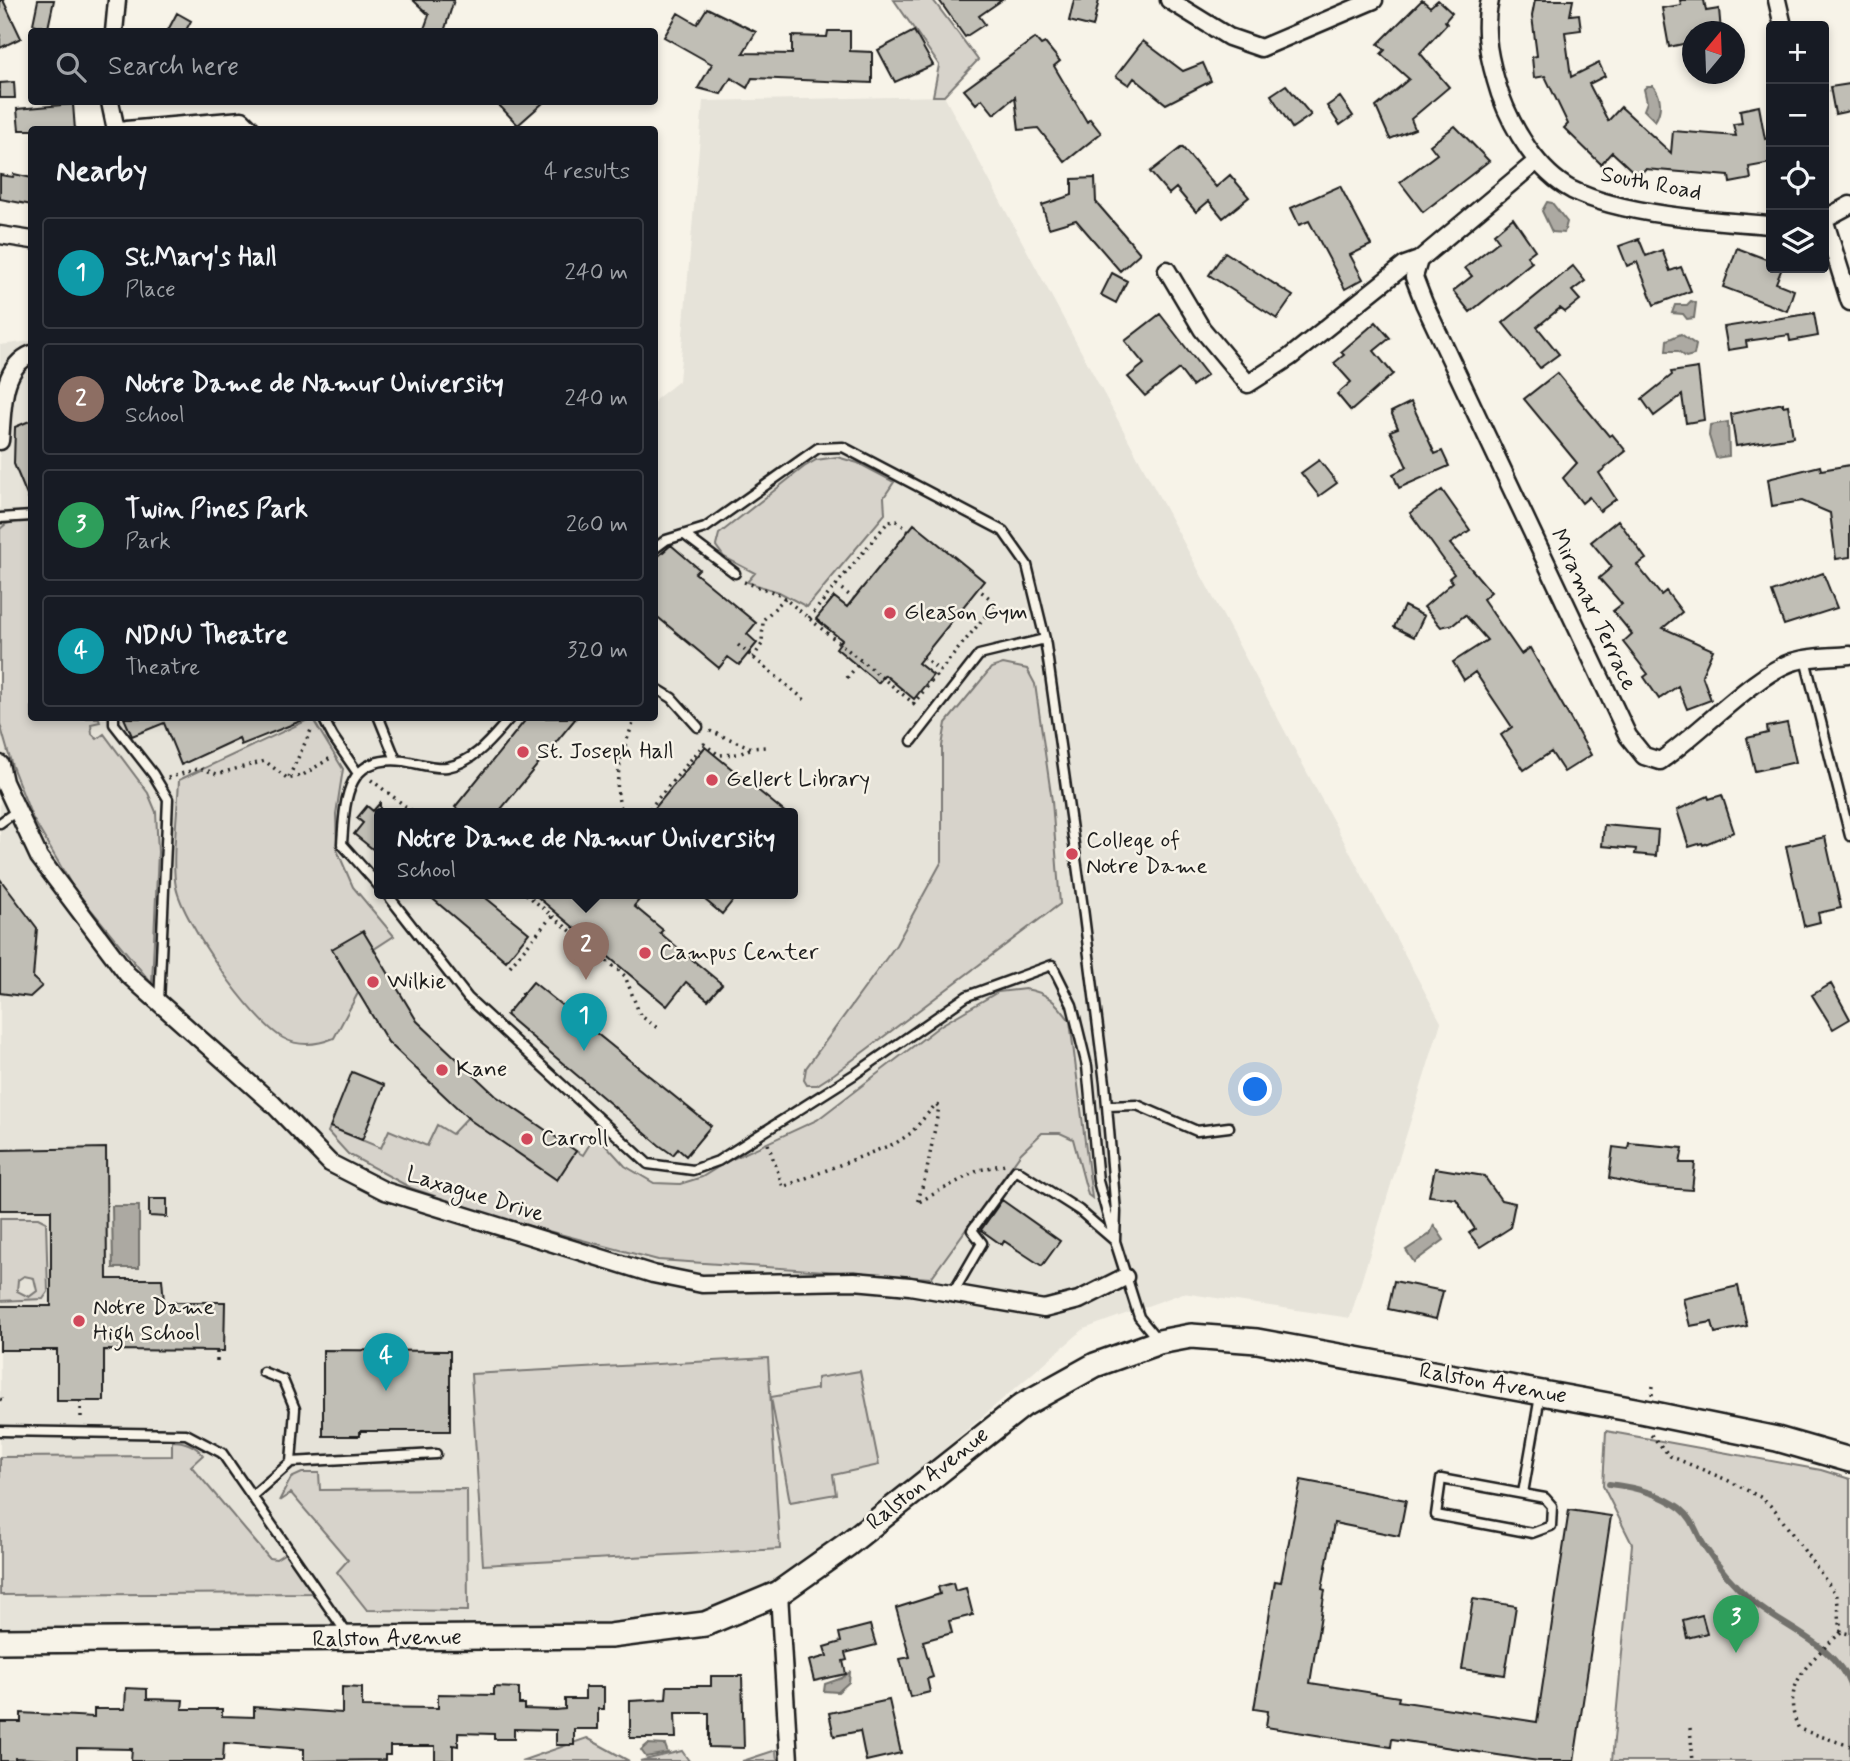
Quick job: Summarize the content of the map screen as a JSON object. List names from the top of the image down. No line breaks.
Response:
{"streets":{"main road":["Ralston Avenue"],"street":["South Road","Miramar Terrace","Laxague Drive"]},"places":["Gleason Gym","St. Joseph Hall","Gellert Library","College of Notre Dame","Campus Center","Wilkie","Kane","Carroll","Notre Dame High School"],"north":"top","page":{"map_buttons":["+","−"],"search":"Search here","heading":["Nearby","4 results"],"list":[{"mark":"1","name":"St.Mary's Hall","note":"Place","value":"240 m"},{"mark":"2","name":"Notre Dame de Namur University","note":"School","value":"240 m"},{"mark":"3","name":"Twin Pines Park","note":"Park","value":"260 m"},{"mark":"4","name":"NDNU Theatre","note":"Theatre","value":"320 m"}],"popup":["Notre Dame de Namur University","School"],"pins":["2","1","4","3"]}}
